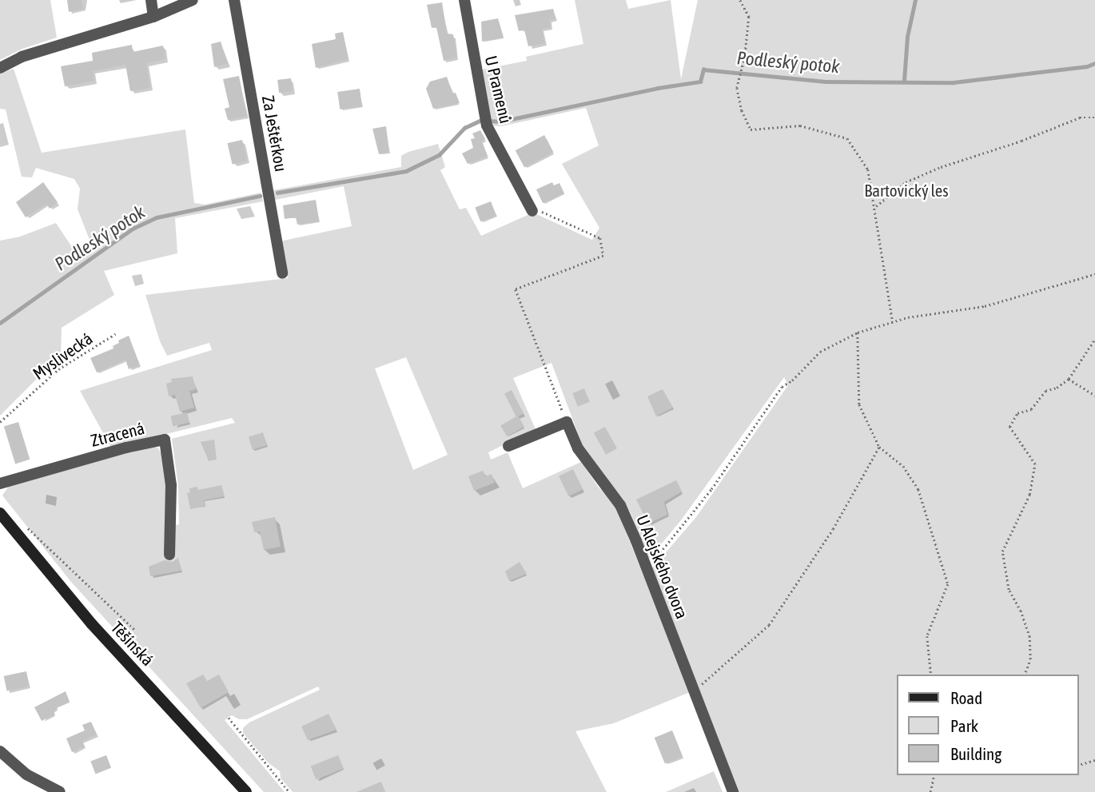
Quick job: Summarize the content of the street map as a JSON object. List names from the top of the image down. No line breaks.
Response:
{"streets":{"main road":["Těšínská"],"street":["U Pramenů","Za Ještěrkou","Ztracená","U Alejského dvora"],"path":["Myslivecká"]},"water":["Podleský potok"],"parks":["Bartovický les"],"legend":["Road","Park","Building"]}
